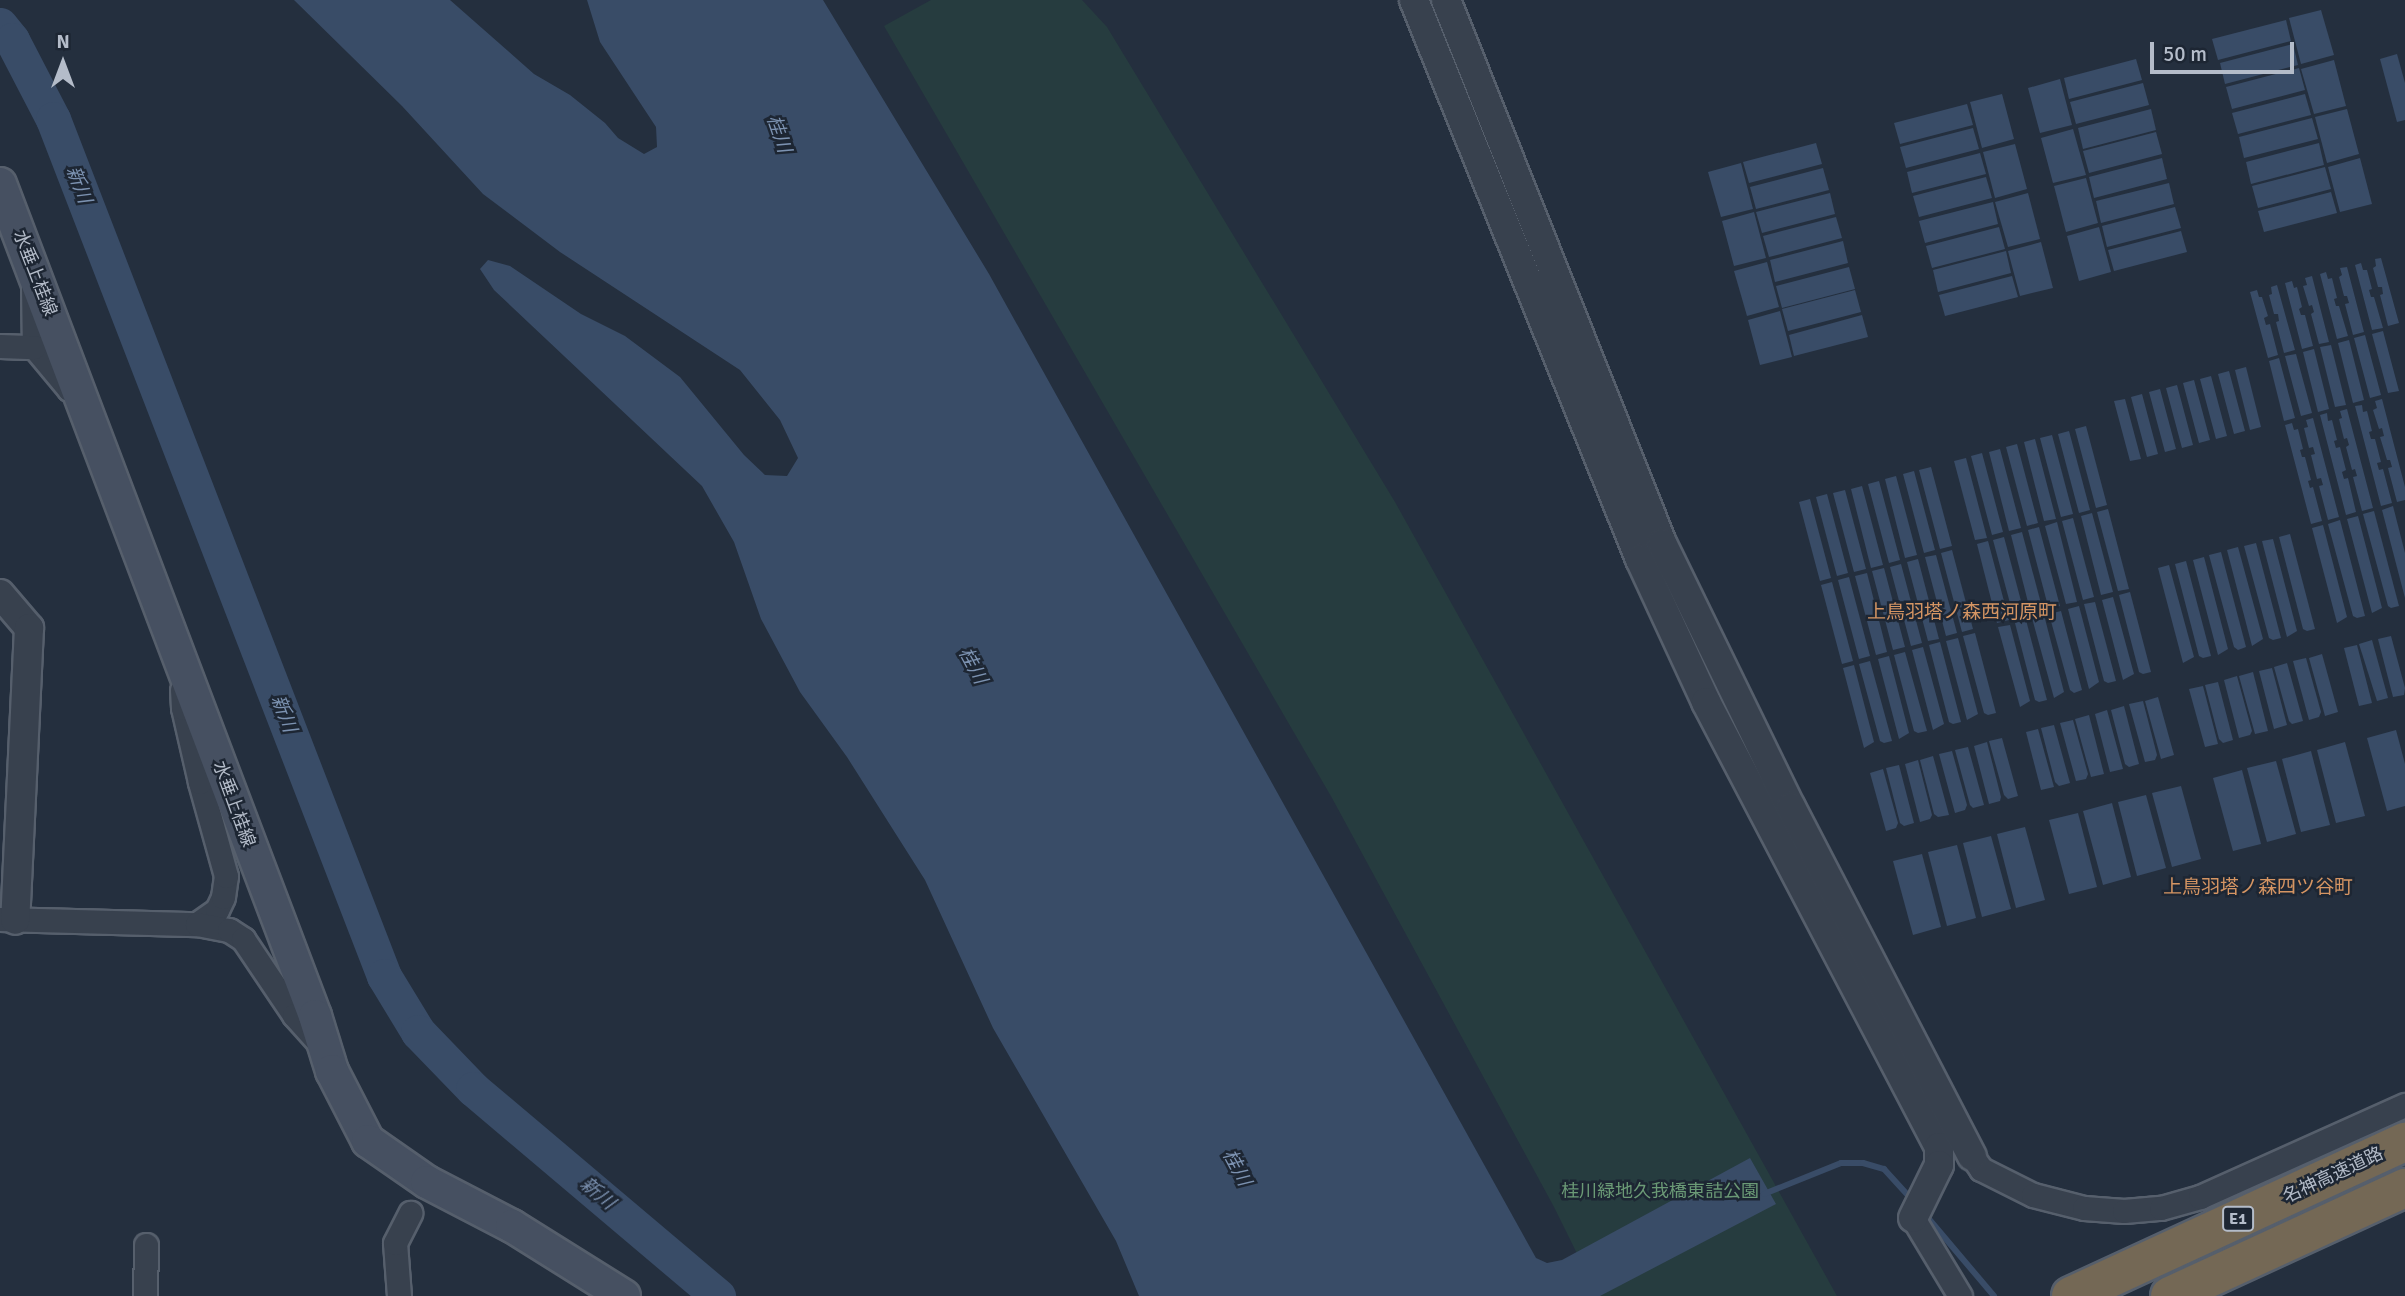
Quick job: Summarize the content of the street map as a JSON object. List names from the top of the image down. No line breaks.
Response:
{"streets":{"highway":["名神高速道路","E1"],"main road":["水垂上桂線"]},"districts":["上鳥羽塔ノ森西河原町","上鳥羽塔ノ森四ツ谷町"],"water":["桂川","新川"],"parks":["桂川緑地久我橋東詰公園"],"scale_bar":"50 m","north":"top"}
